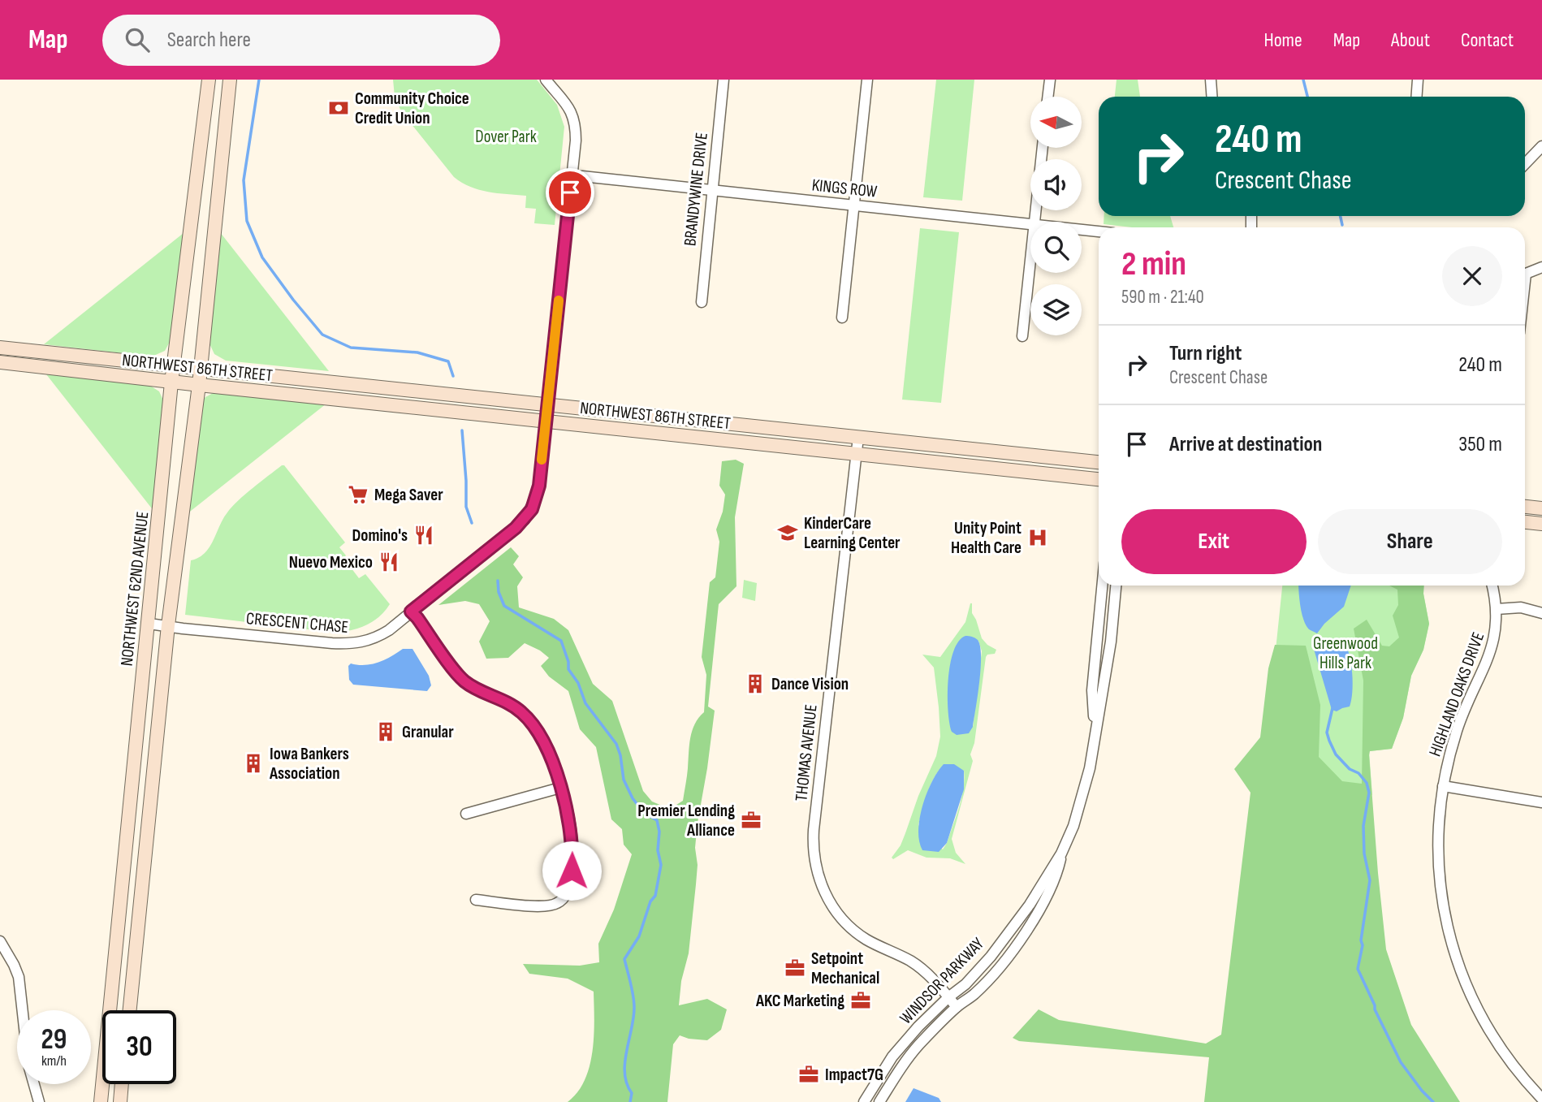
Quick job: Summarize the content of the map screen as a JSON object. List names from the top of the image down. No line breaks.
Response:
{"streets":{"main road":["NORTHWEST 86TH STREET","NORTHWEST 62ND AVENUE"],"street":["KINGS ROW","BRANDYWINE DRIVE","CRESCENT CHASE","HIGHLAND OAKS DRIVE","THOMAS AVENUE","WINDSOR PARKWAY"]},"crossings":[["KINGS ROW","BRANDYWINE DRIVE"],["KINGS ROW","CRESCENT CHASE"],["NORTHWEST 86TH STREET","NORTHWEST 62ND AVENUE"],["NORTHWEST 86TH STREET","CRESCENT CHASE"],["NORTHWEST 86TH STREET","THOMAS AVENUE"],["NORTHWEST 62ND AVENUE","CRESCENT CHASE"],["THOMAS AVENUE","WINDSOR PARKWAY"]],"parks":["Dover Park","Greenwood Hills Park"],"places":{"bank":["Community Choice Credit Union"],"supermarket":["Mega Saver"],"school or university":["KinderCare Learning Center"],"restaurant":["Domino's","Nuevo Mexico"],"hospital":["Unity Point Health Care"],"building":["Dance Vision","Granular","Iowa Bankers Association"],"office":["Premier Lending Alliance","Setpoint Mechanical","AKC Marketing","Impact7G"]},"north":"left","page":{"header":"Map","search":"Search here","nav":["Home","Map","About","Contact"],"turn":["240 m","Crescent Chase"],"heading":["2 min","590 m · 21:40"],"list":[{"name":"Turn right","note":"Crescent Chase","value":"240 m"},{"name":"Arrive at destination","value":"350 m"}],"buttons":["Exit","Share"],"speed":"29 km/h","limit":"30"}}
